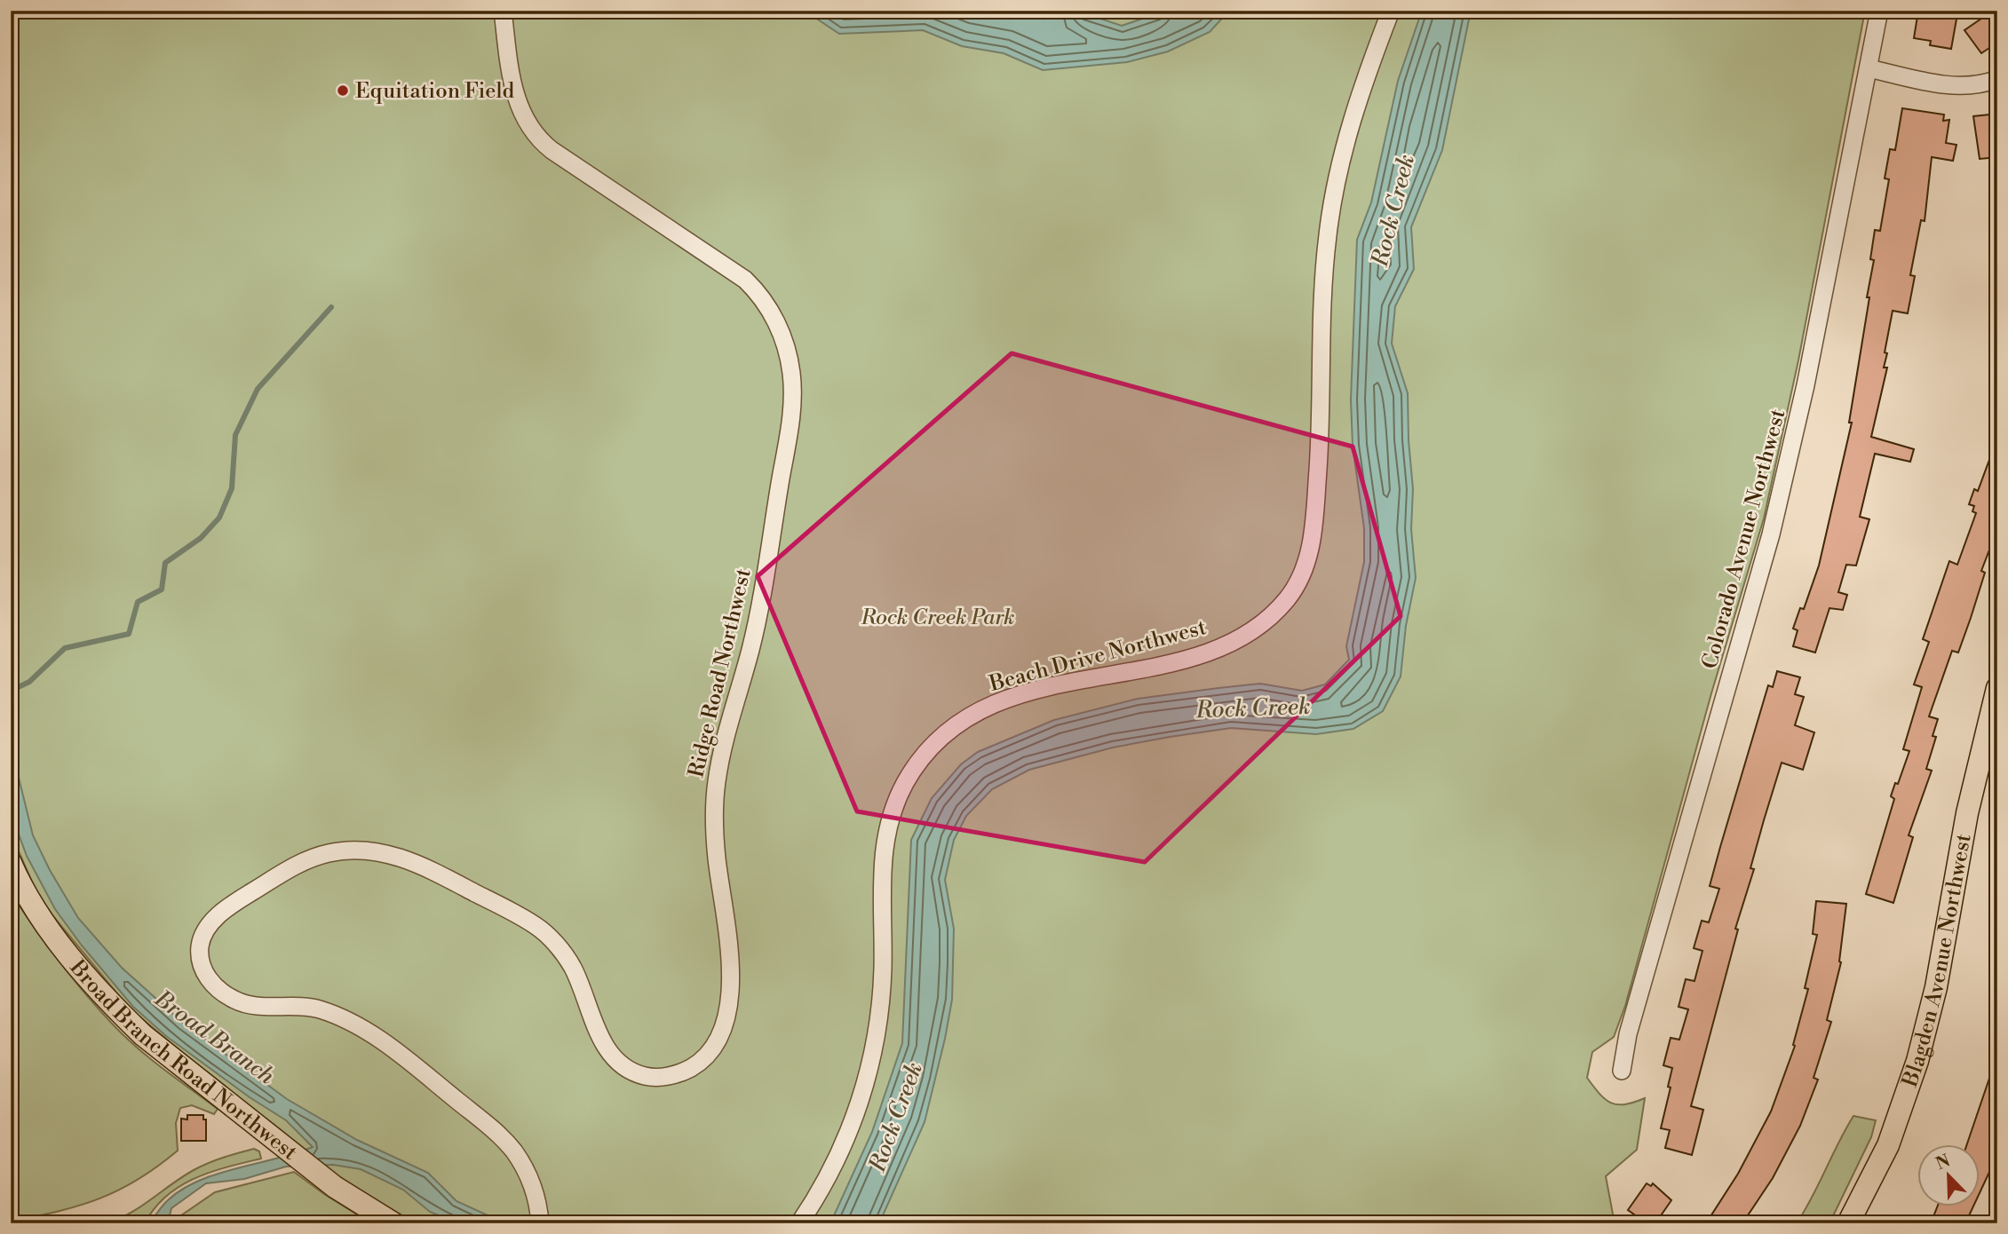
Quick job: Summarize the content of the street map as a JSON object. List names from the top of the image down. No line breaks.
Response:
{"streets":{"main road":["Blagden Avenue Northwest","Broad Branch Road Northwest"],"street":["Colorado Avenue Northwest","Beach Drive Northwest","Ridge Road Northwest"]},"water":["Rock Creek","Broad Branch"],"parks":["Rock Creek Park"],"places":["Equitation Field"],"north":"top left"}
